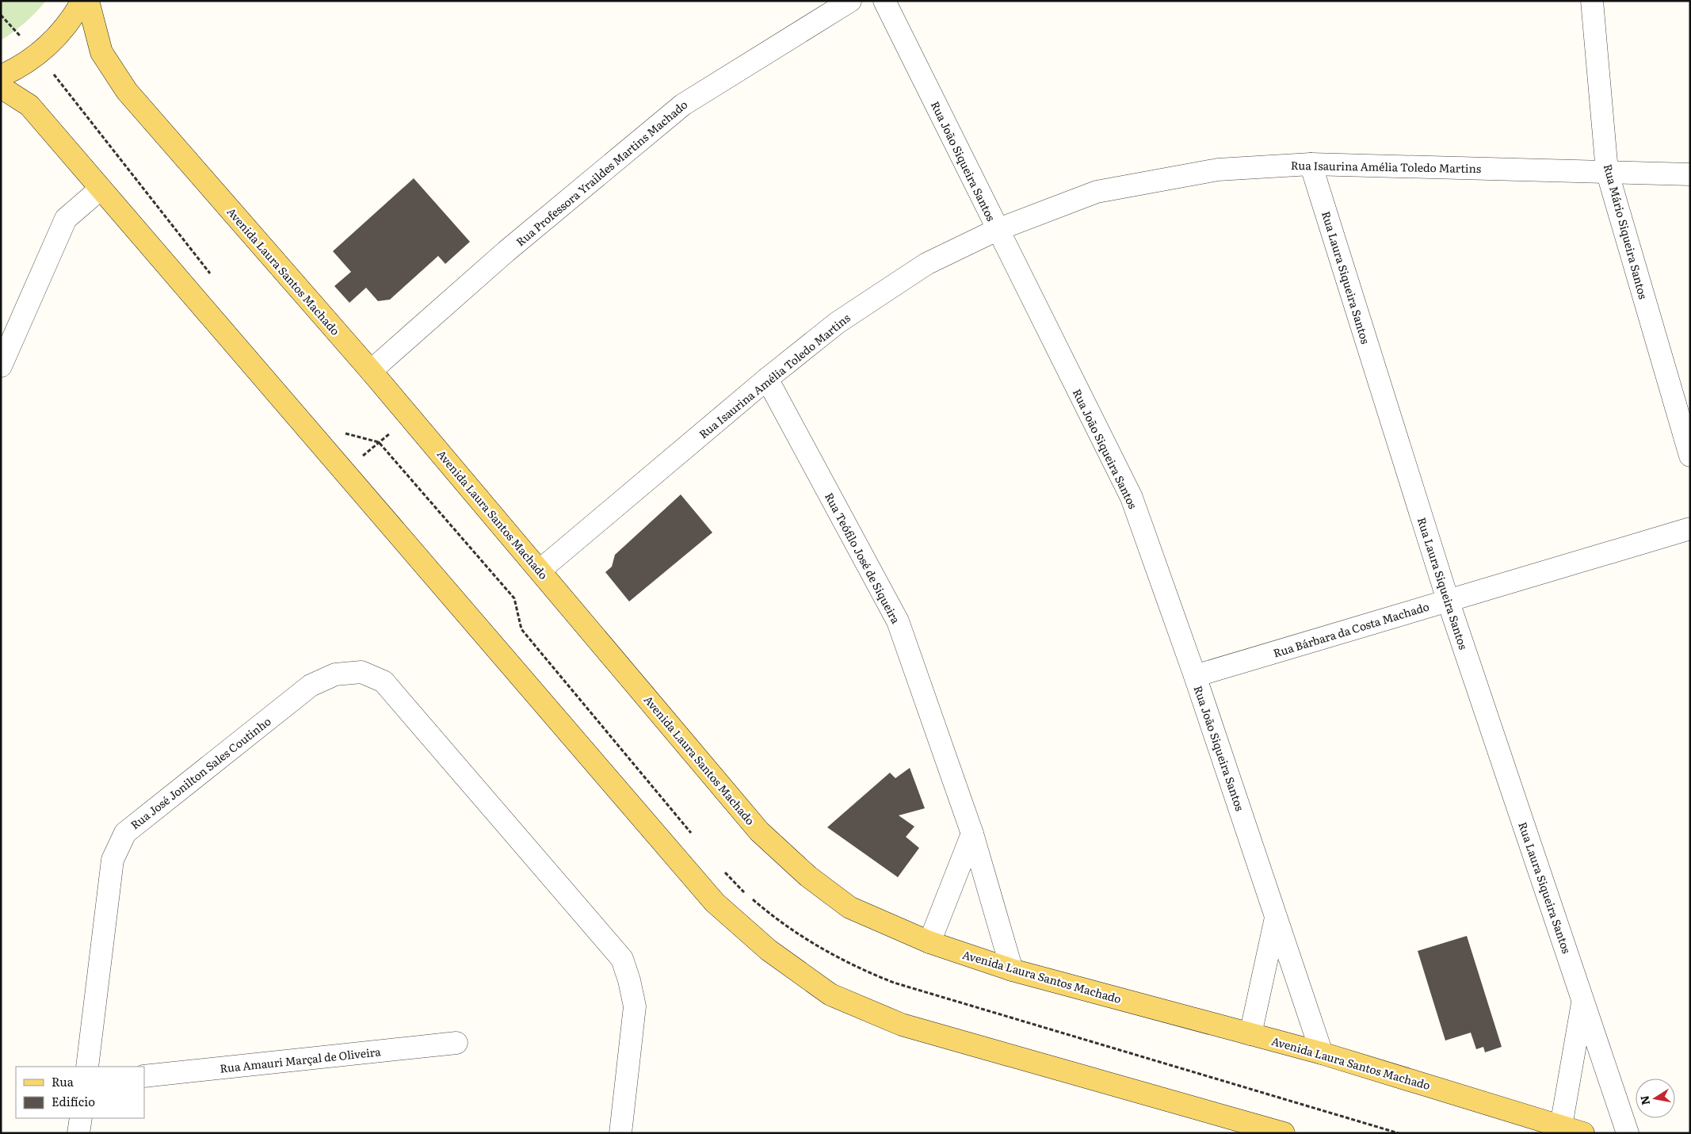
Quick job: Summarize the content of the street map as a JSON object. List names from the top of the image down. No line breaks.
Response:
{"streets":{"main road":["Avenida Laura Santos Machado"],"street":["Rua João Siqueira Santos","Rua Isaurina Amélia Toledo Martins","Rua Professora Yraildes Martins Machado","Rua Mário Siqueira Santos","Rua Laura Siqueira Santos","Rua Teófilo José de Siqueira","Rua Bárbara da Costa Machado","Rua José Jonilton Sales Coutinho","Rua Amauri Marçal de Oliveira"]},"crossings":[["Rua João Siqueira Santos","Rua Isaurina Amélia Toledo Martins"],["Rua João Siqueira Santos","Avenida Laura Santos Machado"],["Rua João Siqueira Santos","Rua Bárbara da Costa Machado"],["Rua Isaurina Amélia Toledo Martins","Rua Mário Siqueira Santos"],["Rua Isaurina Amélia Toledo Martins","Avenida Laura Santos Machado"],["Rua Isaurina Amélia Toledo Martins","Rua Laura Siqueira Santos"],["Rua Isaurina Amélia Toledo Martins","Rua Teófilo José de Siqueira"],["Rua Professora Yraildes Martins Machado","Avenida Laura Santos Machado"],["Avenida Laura Santos Machado","Rua Laura Siqueira Santos"],["Avenida Laura Santos Machado","Rua Teófilo José de Siqueira"],["Rua Laura Siqueira Santos","Rua Bárbara da Costa Machado"]],"legend":["Rua","Edifício"],"north":"left"}
